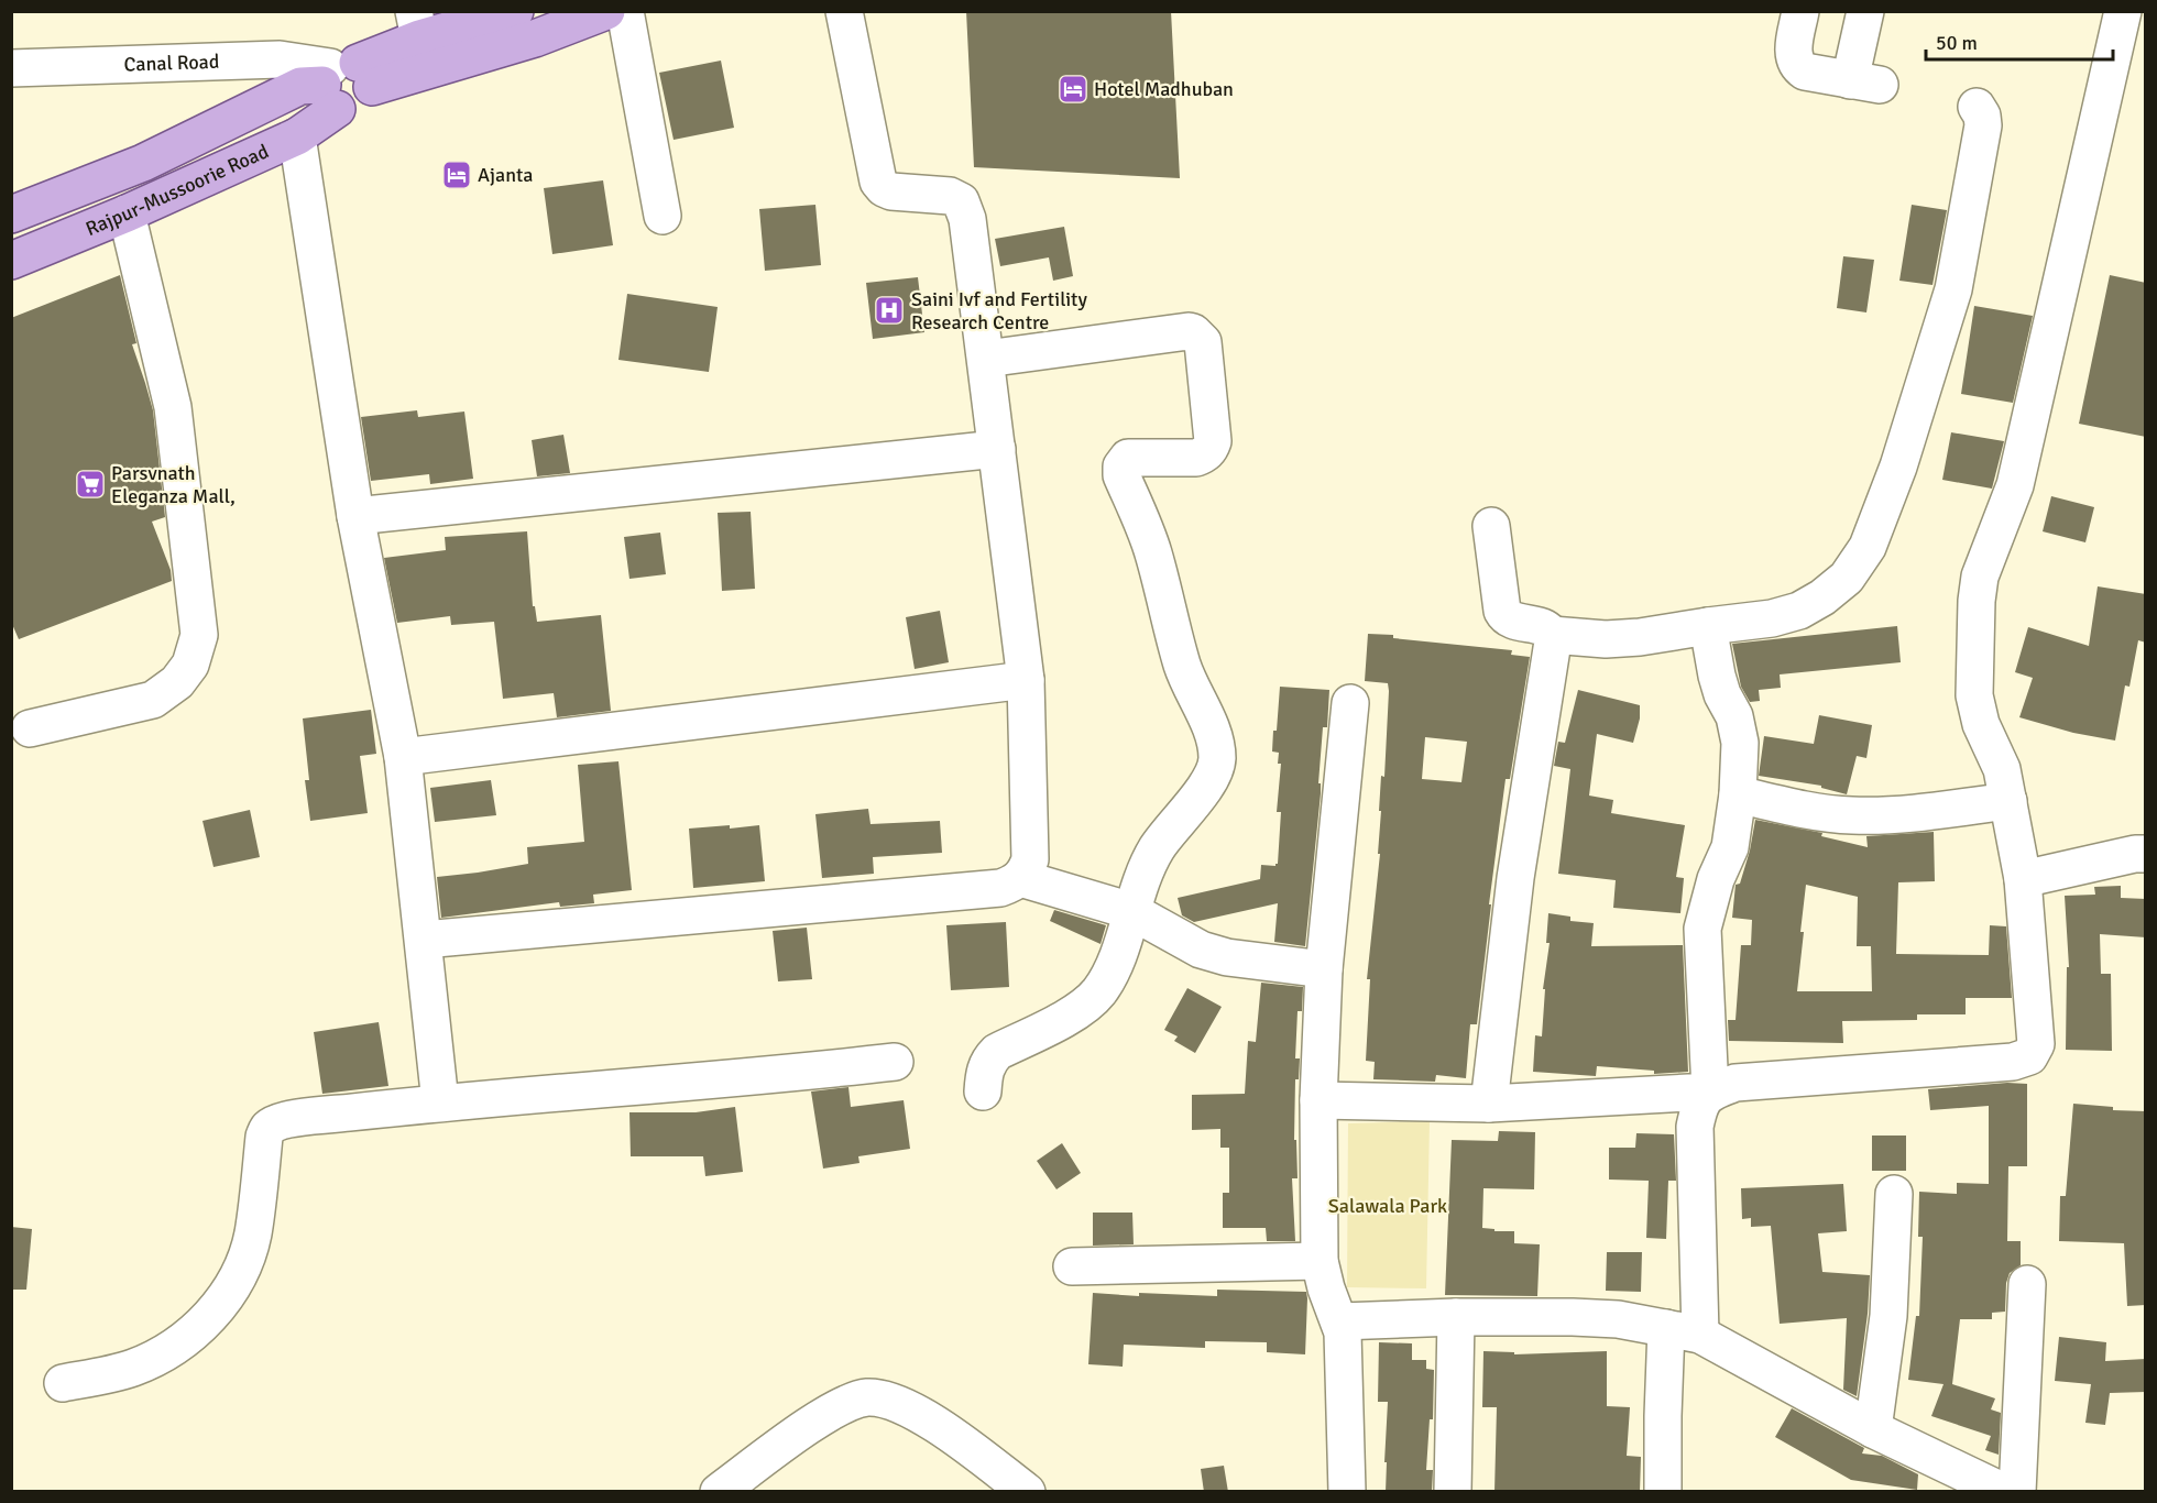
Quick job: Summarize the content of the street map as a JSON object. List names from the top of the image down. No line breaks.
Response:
{"streets":{"main road":["Rajpur-Mussoorie Road"],"street":["Canal Road"]},"crossings":[["Canal Road","Rajpur-Mussoorie Road"]],"parks":["Salawala Park"],"places":{"hotel":["Hotel Madhuban","Ajanta"],"hospital":["Saini Ivf and Fertility Research Centre"],"supermarket":["Parsvnath Eleganza Mall,"]},"scale_bar":"50 m"}
